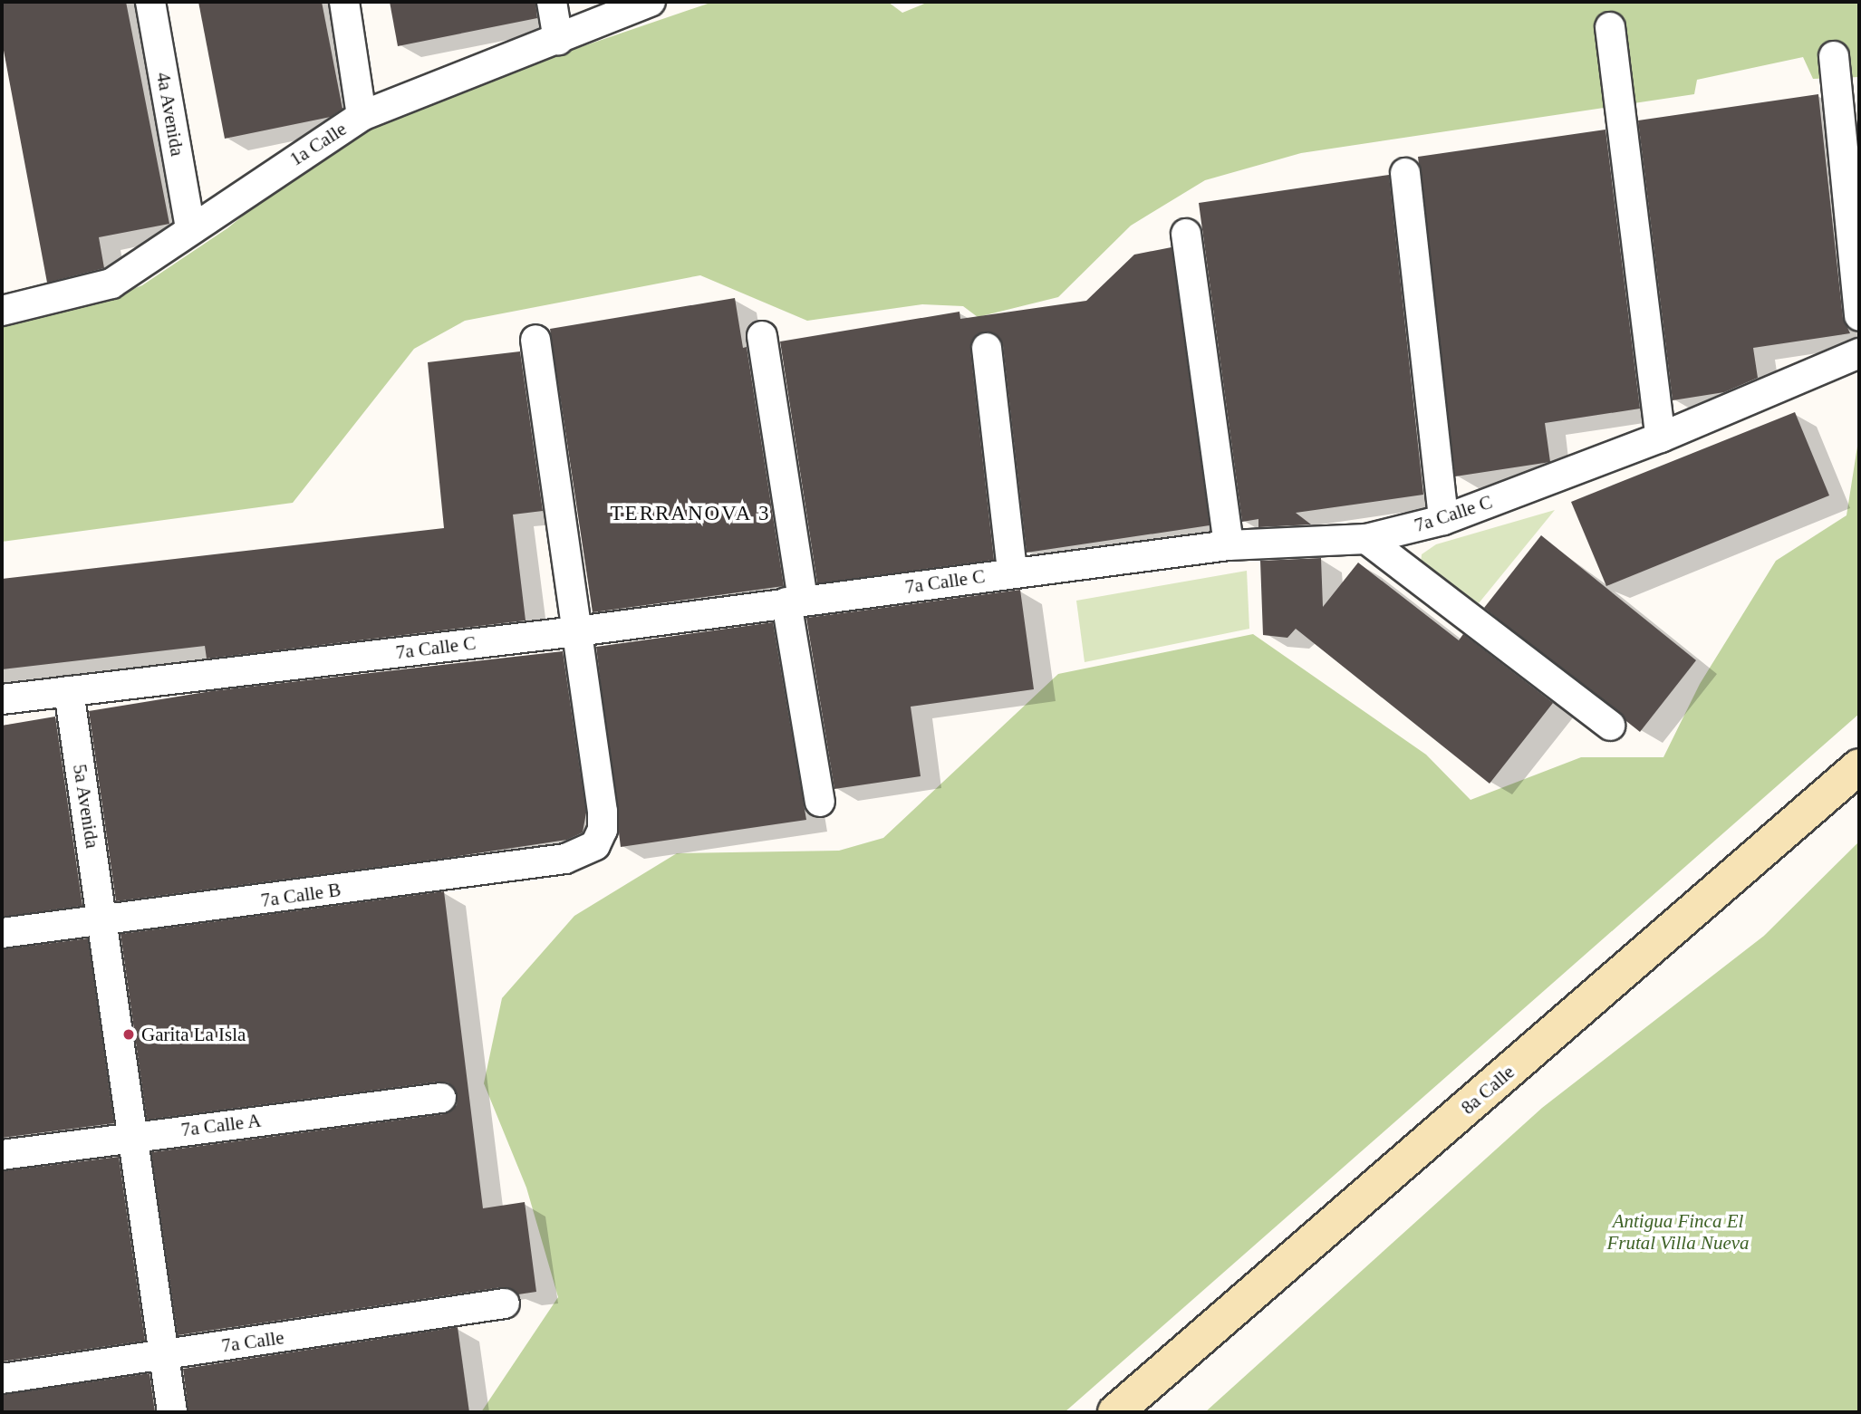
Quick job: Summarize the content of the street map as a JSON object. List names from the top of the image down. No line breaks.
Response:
{"streets":{"main road":["8a Calle"],"street":["4a Avenida","1a Calle","7a Calle C","5a Avenida","7a Calle B","7a Calle A","7a Calle"]},"crossings":[["4a Avenida","1a Calle"],["7a Calle C","5a Avenida"],["7a Calle C","7a Calle B"],["5a Avenida","7a Calle B"],["5a Avenida","7a Calle A"],["5a Avenida","7a Calle"]],"districts":["TERRANOVA 3"],"parks":["Antigua Finca El Frutal Villa Nueva"],"places":["Garita La Isla"]}
